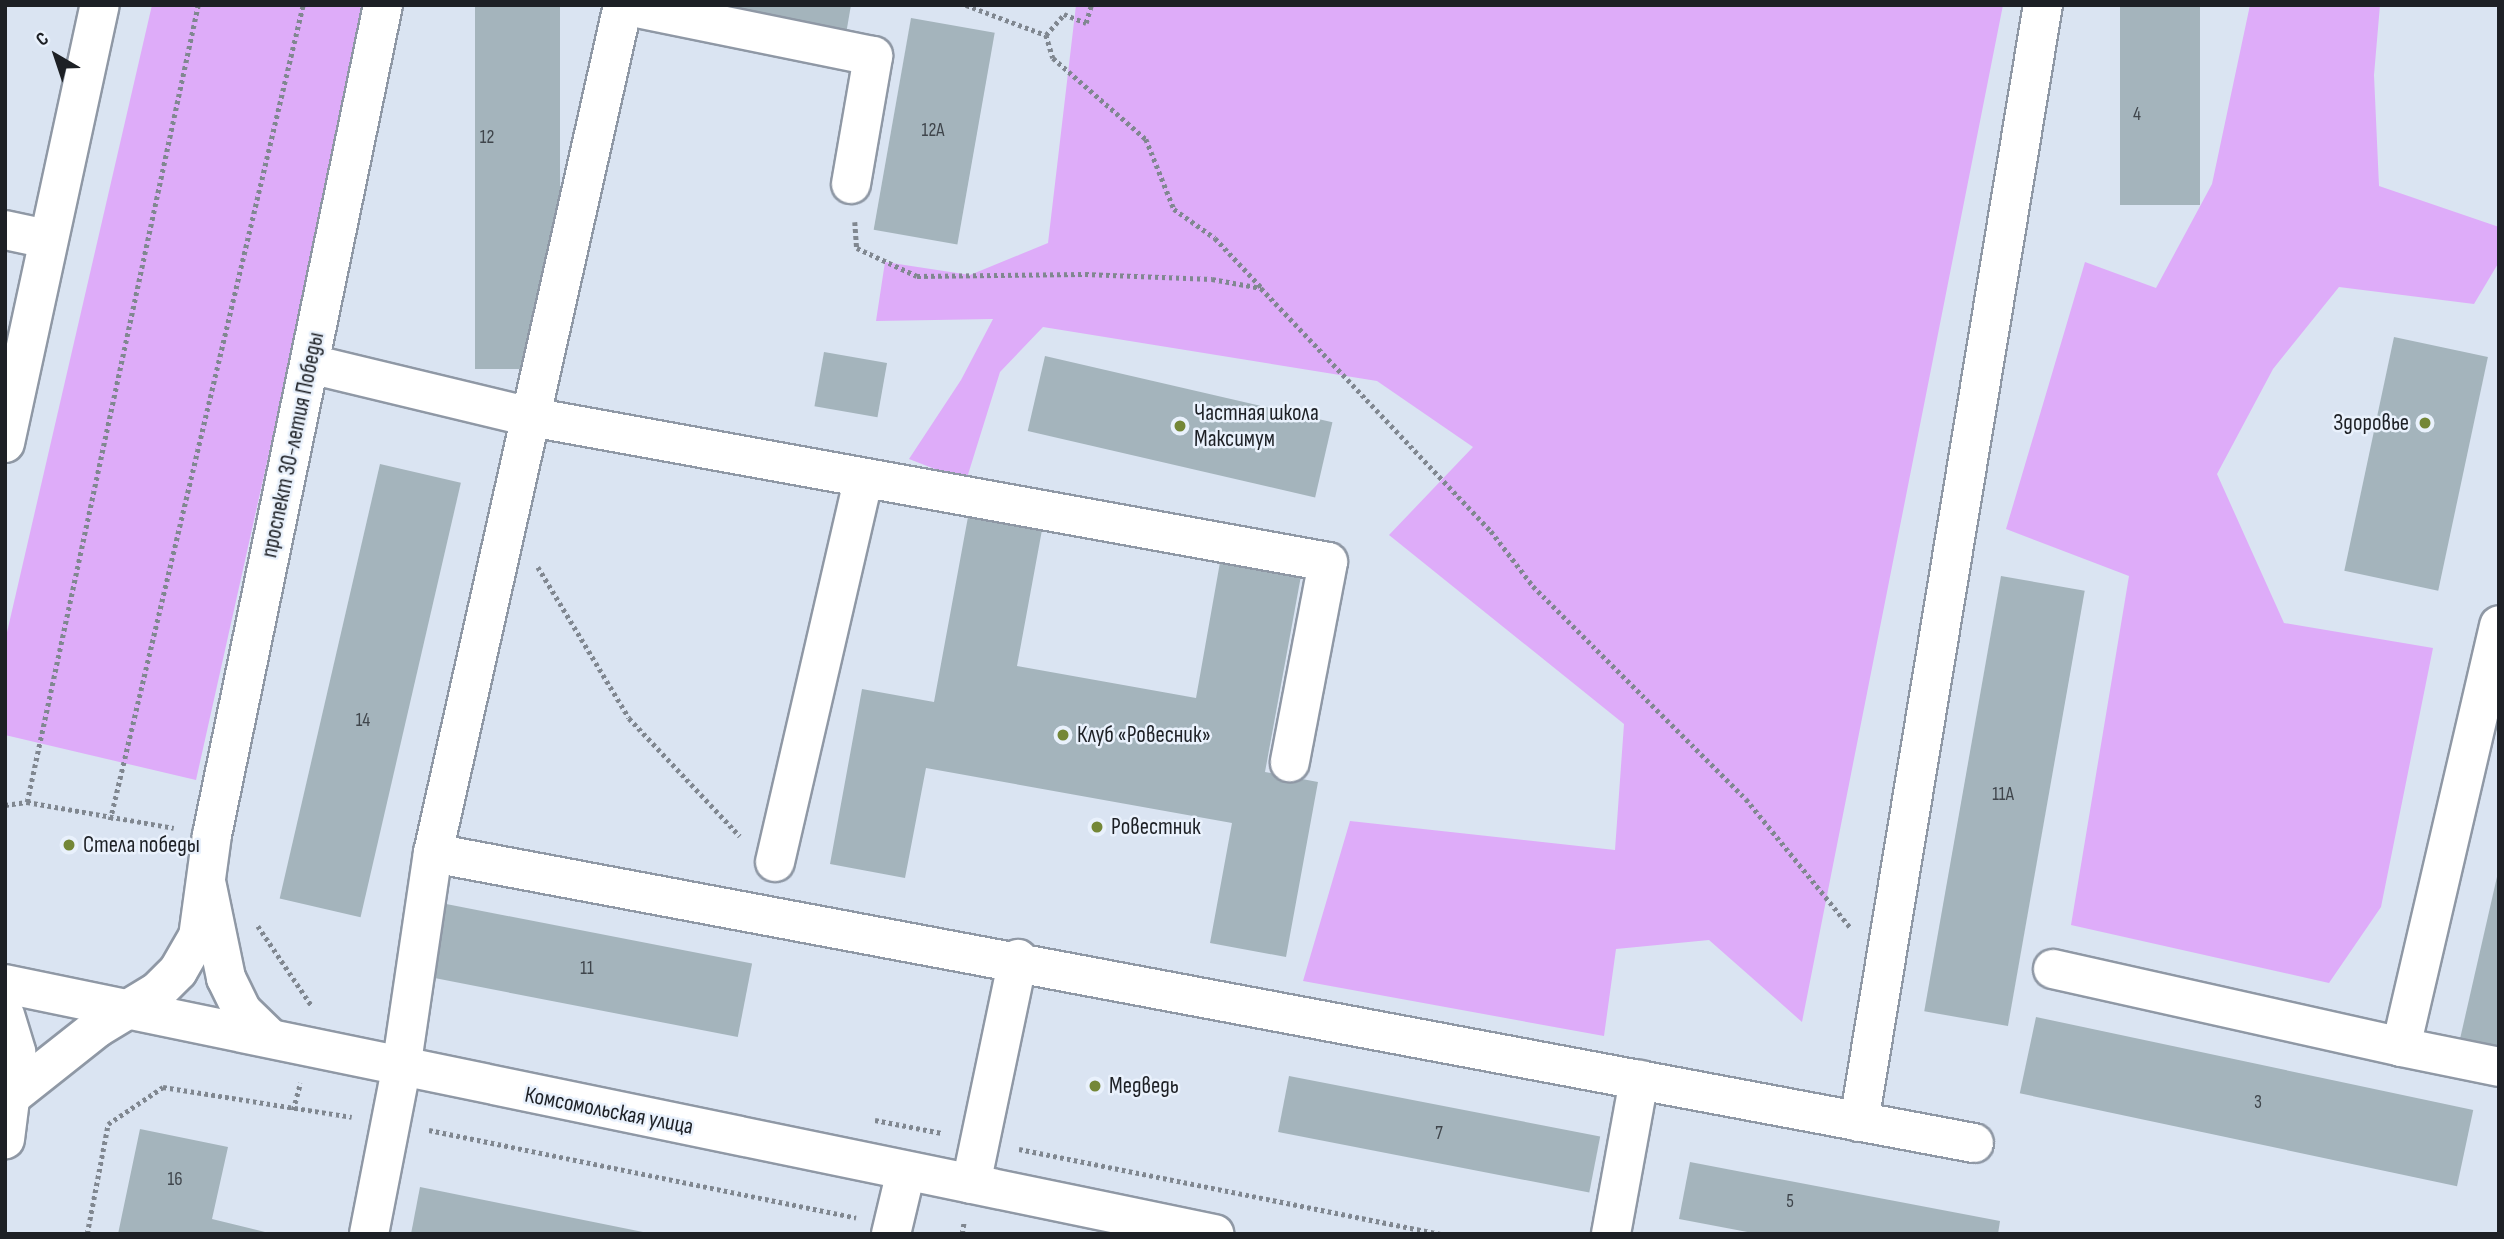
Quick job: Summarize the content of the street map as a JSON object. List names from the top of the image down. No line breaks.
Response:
{"streets":{"main road":["проспект 30-летия Победы","Комсомольская улица"]},"crossings":[["проспект 30-летия Победы","Комсомольская улица"]],"places":["Здоровье","Частная школа Максимум","Клуб «Ровесник»","Ровестник","Стела победы","Медведь"],"house_numbers":["4","12А","12","14","11А","11","3","7","16","5"],"north":"top left"}
